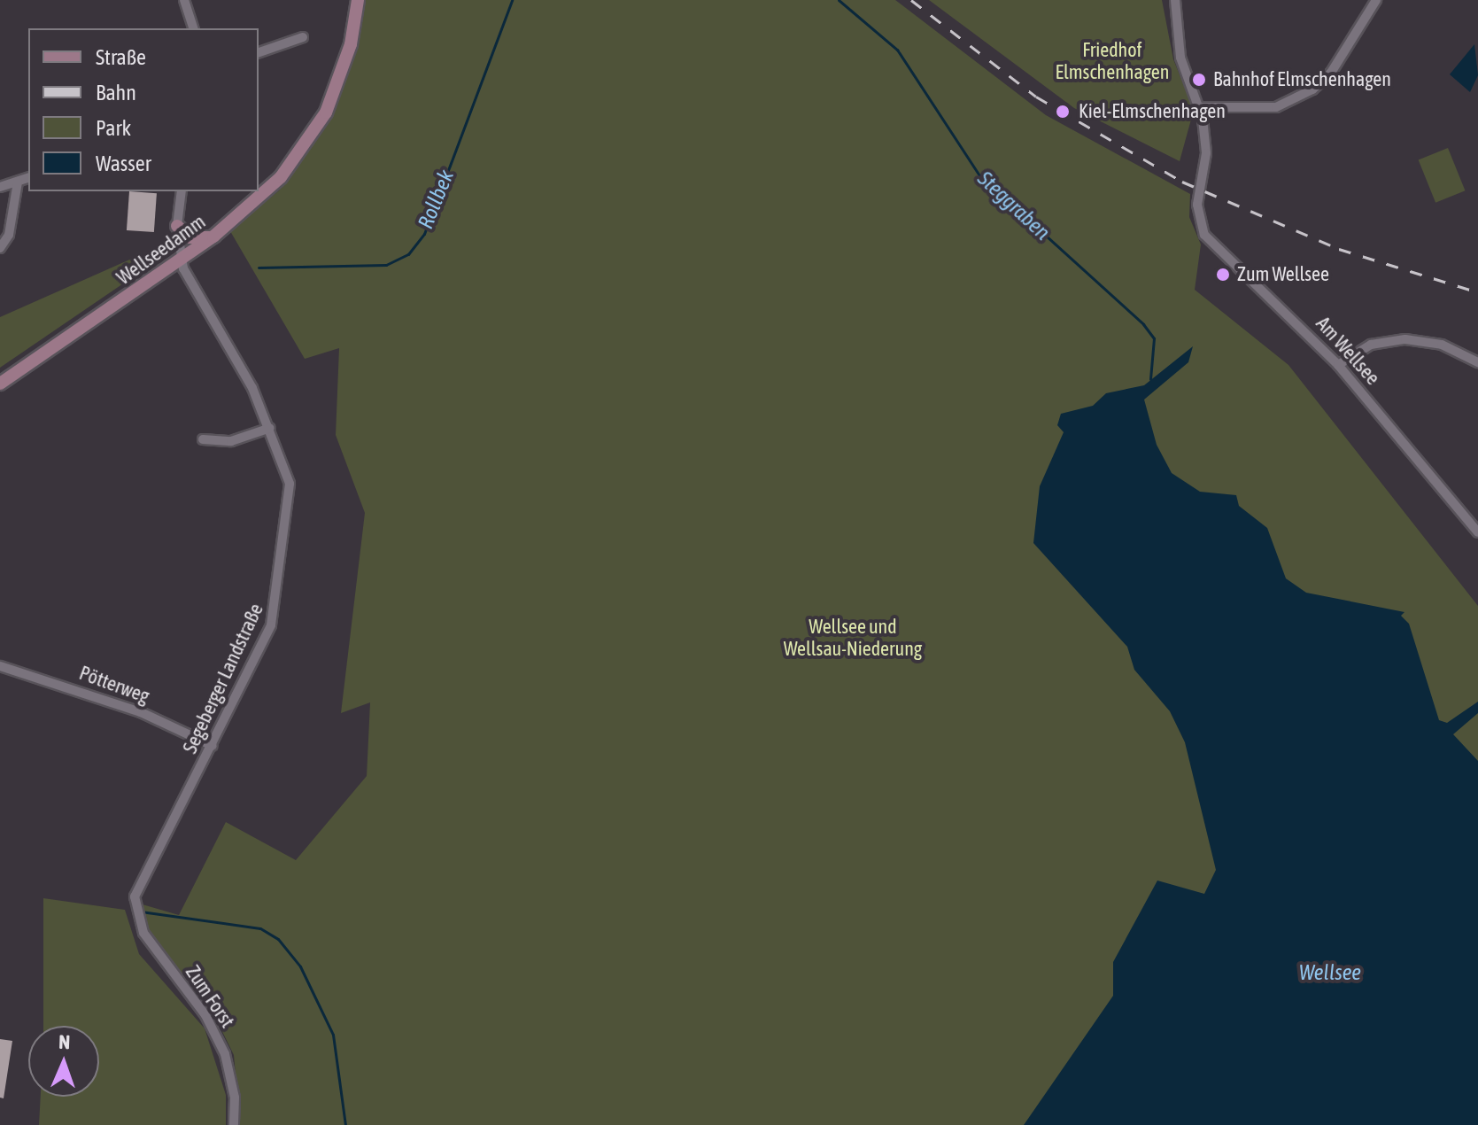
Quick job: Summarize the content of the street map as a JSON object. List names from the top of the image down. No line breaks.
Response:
{"streets":{"main road":["Wellseedamm"],"street":["Am Wellsee","Segeberger Landstraße","Pötterweg","Zum Forst"]},"crossings":[["Wellseedamm","Segeberger Landstraße"],["Segeberger Landstraße","Pötterweg"],["Segeberger Landstraße","Zum Forst"]],"water":["Rollbek","Steggraben","Wellsee"],"parks":["Friedhof Elmschenhagen","Wellsee und Wellsau-Niederung"],"places":["Bahnhof Elmschenhagen","Kiel-Elmschenhagen","Zum Wellsee"],"legend":["Straße","Bahn","Park","Wasser"],"north":"top"}
